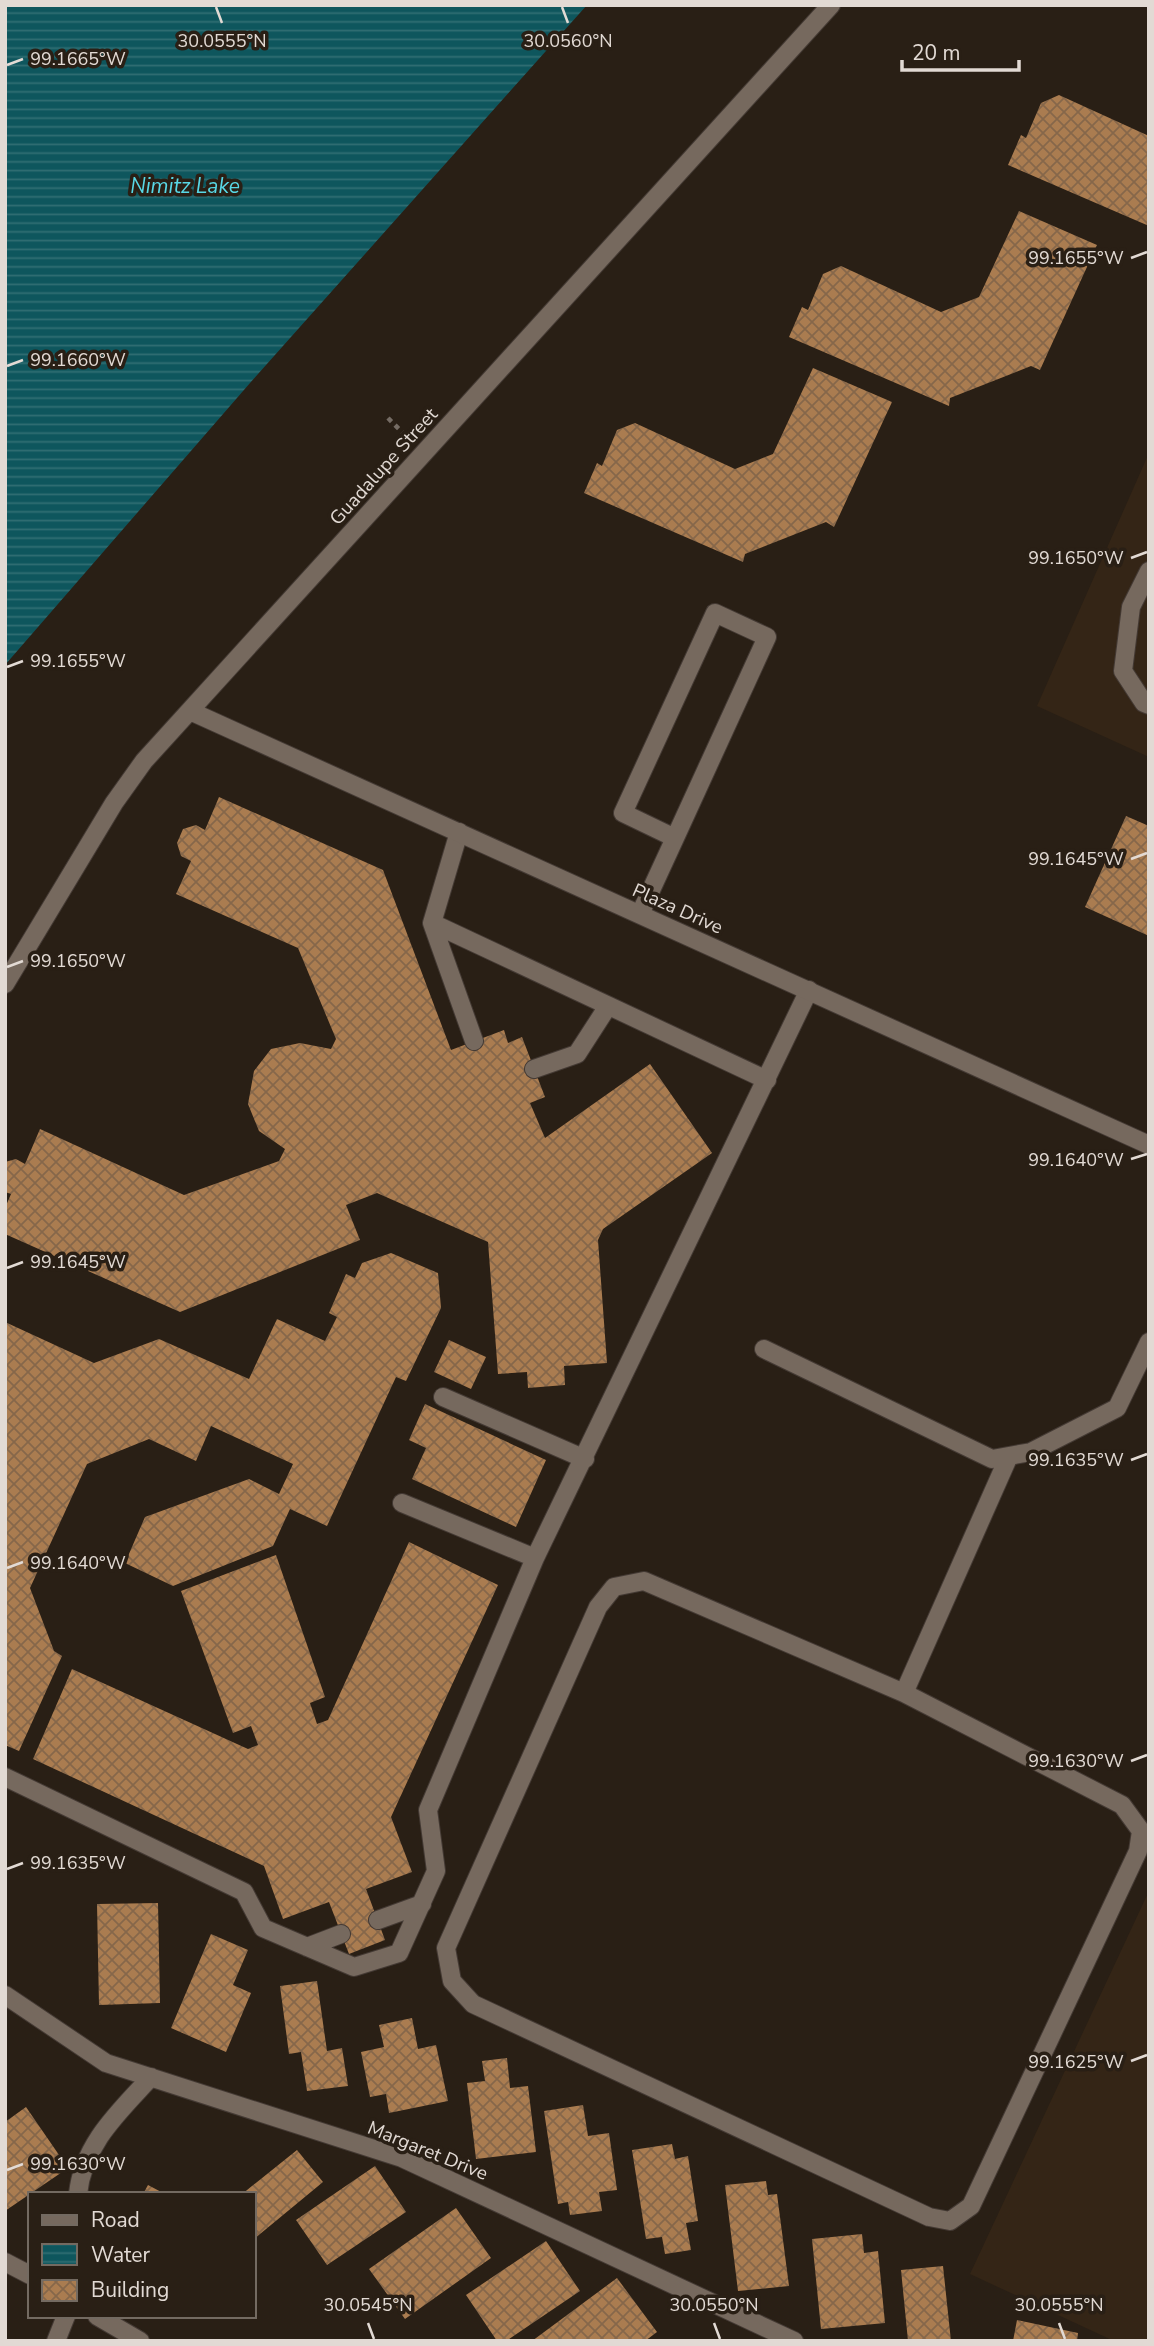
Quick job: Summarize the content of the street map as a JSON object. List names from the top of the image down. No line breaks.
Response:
{"streets":{"street":["Guadalupe Street","Plaza Drive","Margaret Drive"]},"crossings":[["Guadalupe Street","Plaza Drive"]],"water":["Nimitz Lake"],"legend":["Road","Water","Building"],"scale_bar":"20 m","coordinates":["30.0560°N","30.0555°N","99.1665°W","99.1655°W","99.1660°W","99.1650°W","99.1645°W","99.1640°W","99.1635°W","99.1630°W","99.1625°W","30.0545°N","30.0550°N"]}
